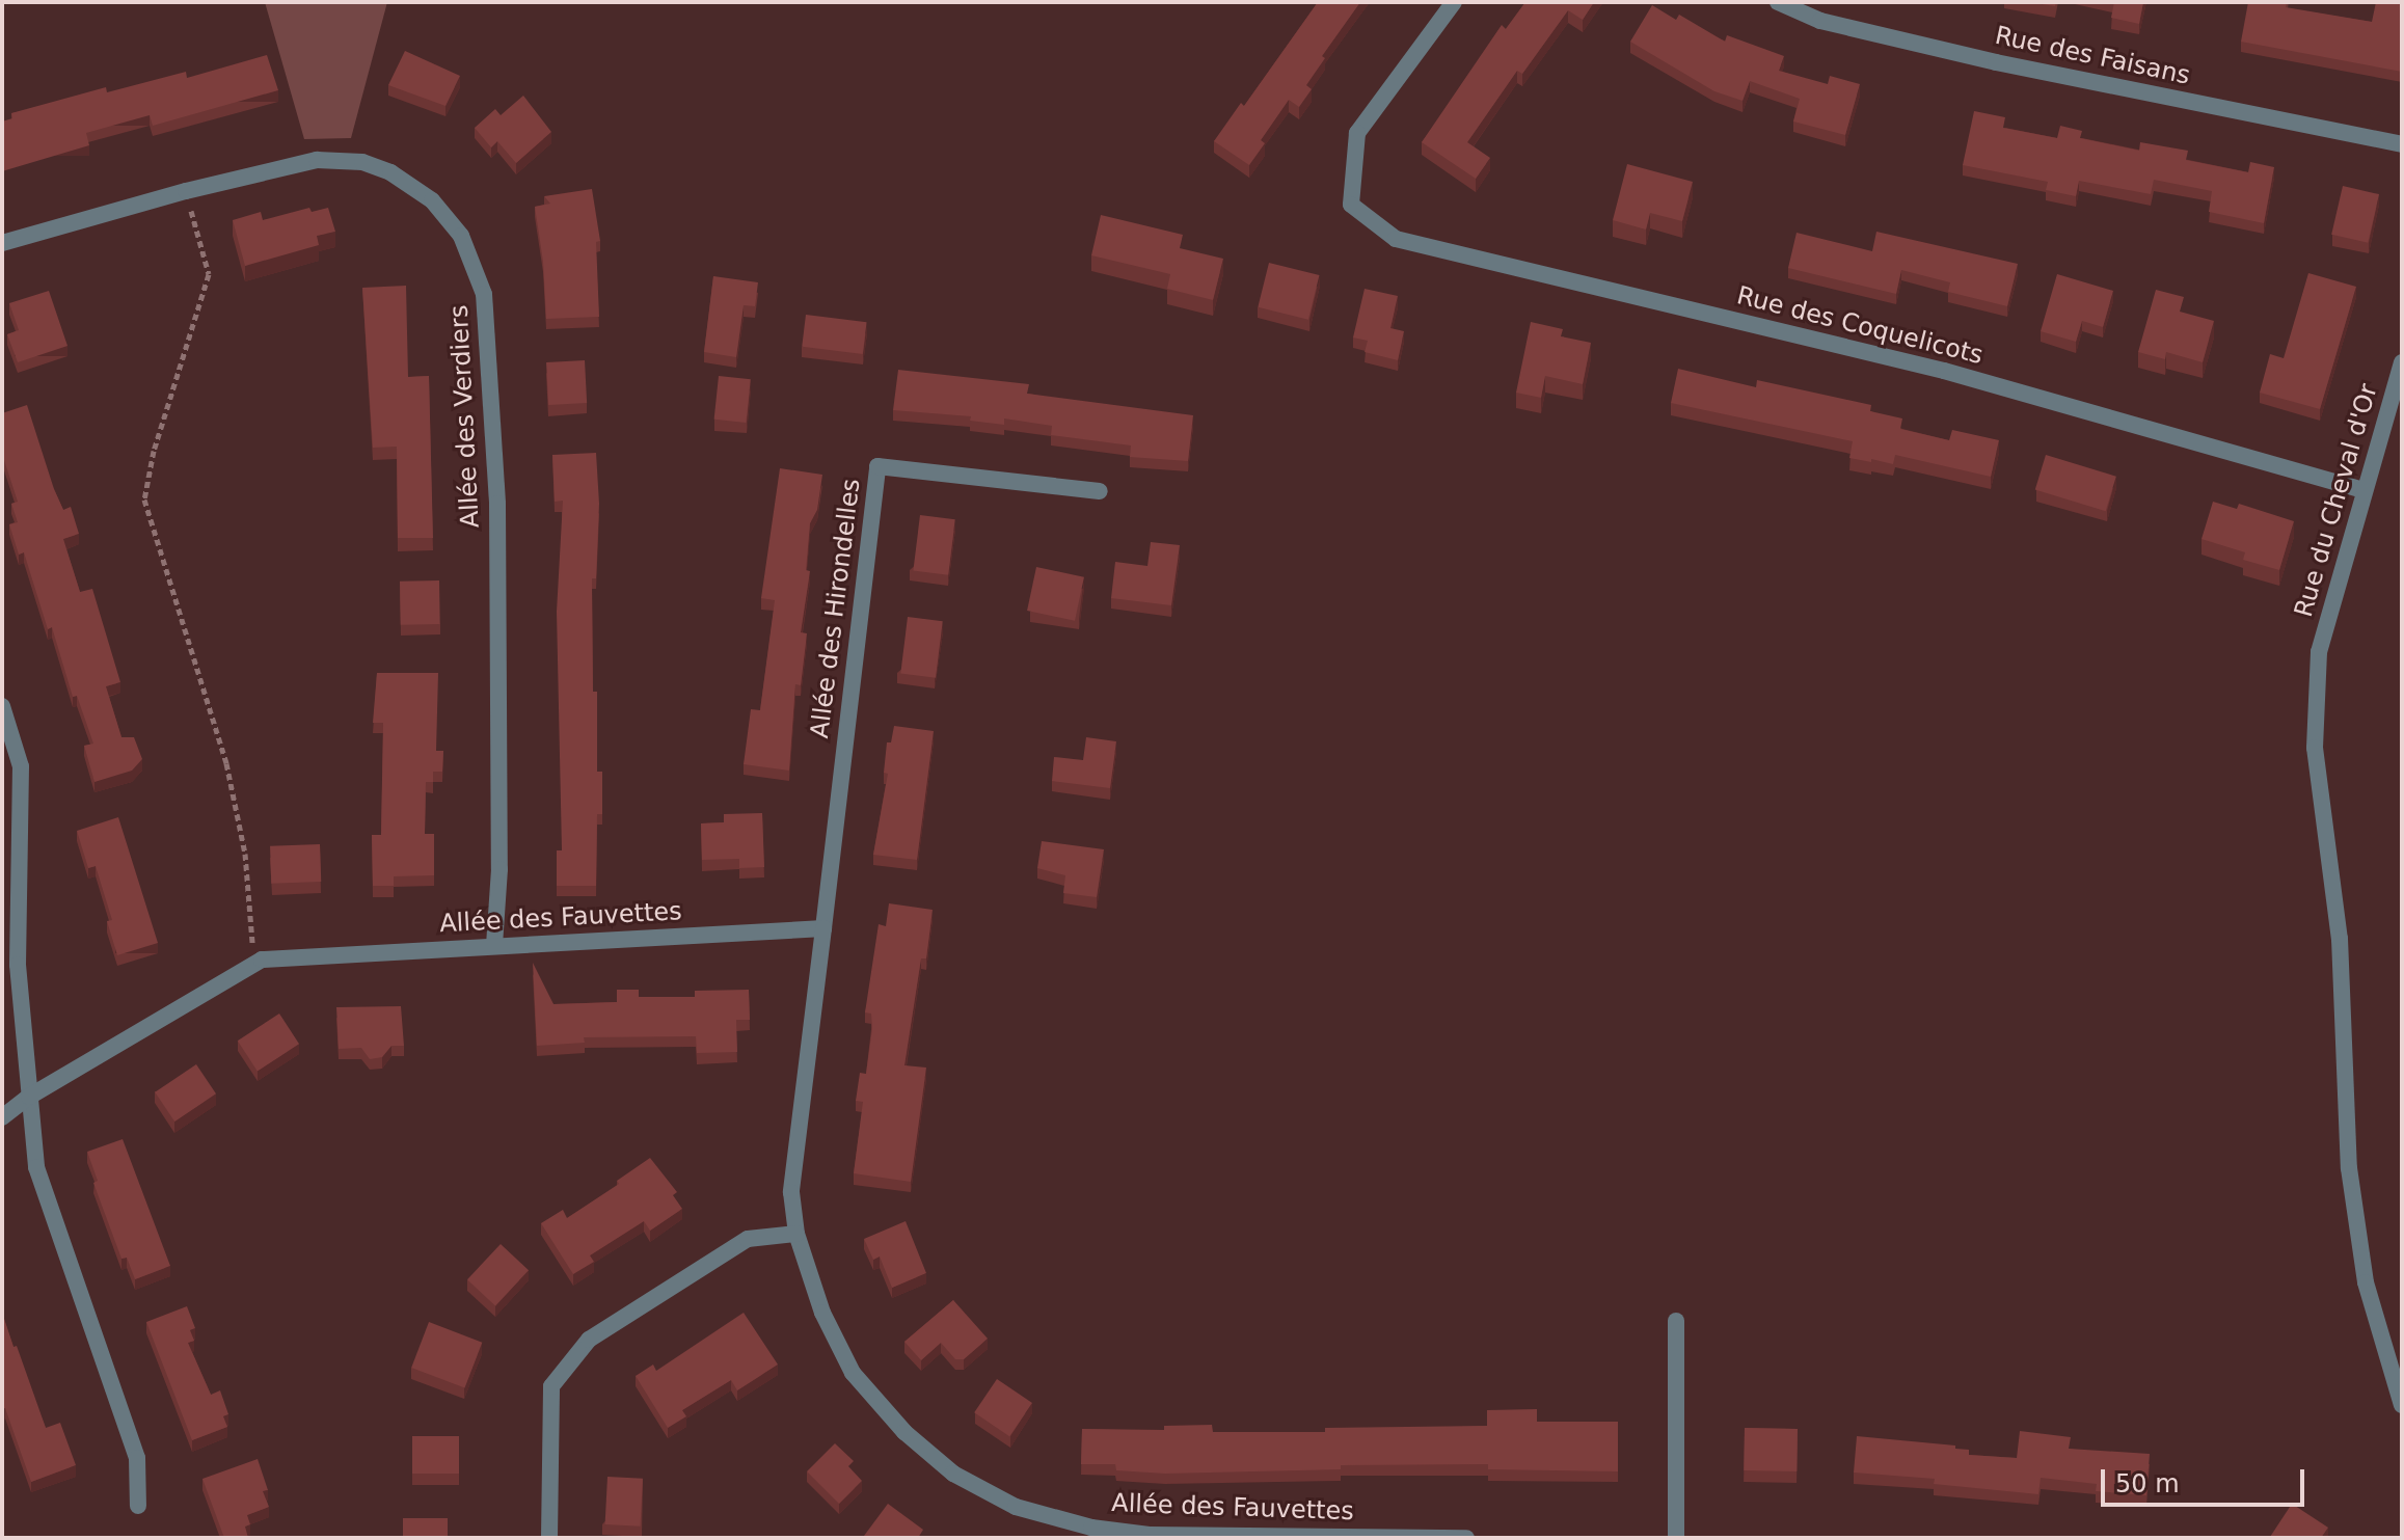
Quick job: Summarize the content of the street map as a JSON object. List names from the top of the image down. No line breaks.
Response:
{"streets":{"street":["Rue des Faisans","Rue des Coquelicots","Allée des Verdiers","Rue du Cheval d'Or","Allée des Hirondelles","Allée des Fauvettes"]},"crossings":[["Rue des Coquelicots","Rue du Cheval d'Or"],["Allée des Verdiers","Allée des Fauvettes"],["Allée des Hirondelles","Allée des Fauvettes"]],"scale_bar":"50 m"}
